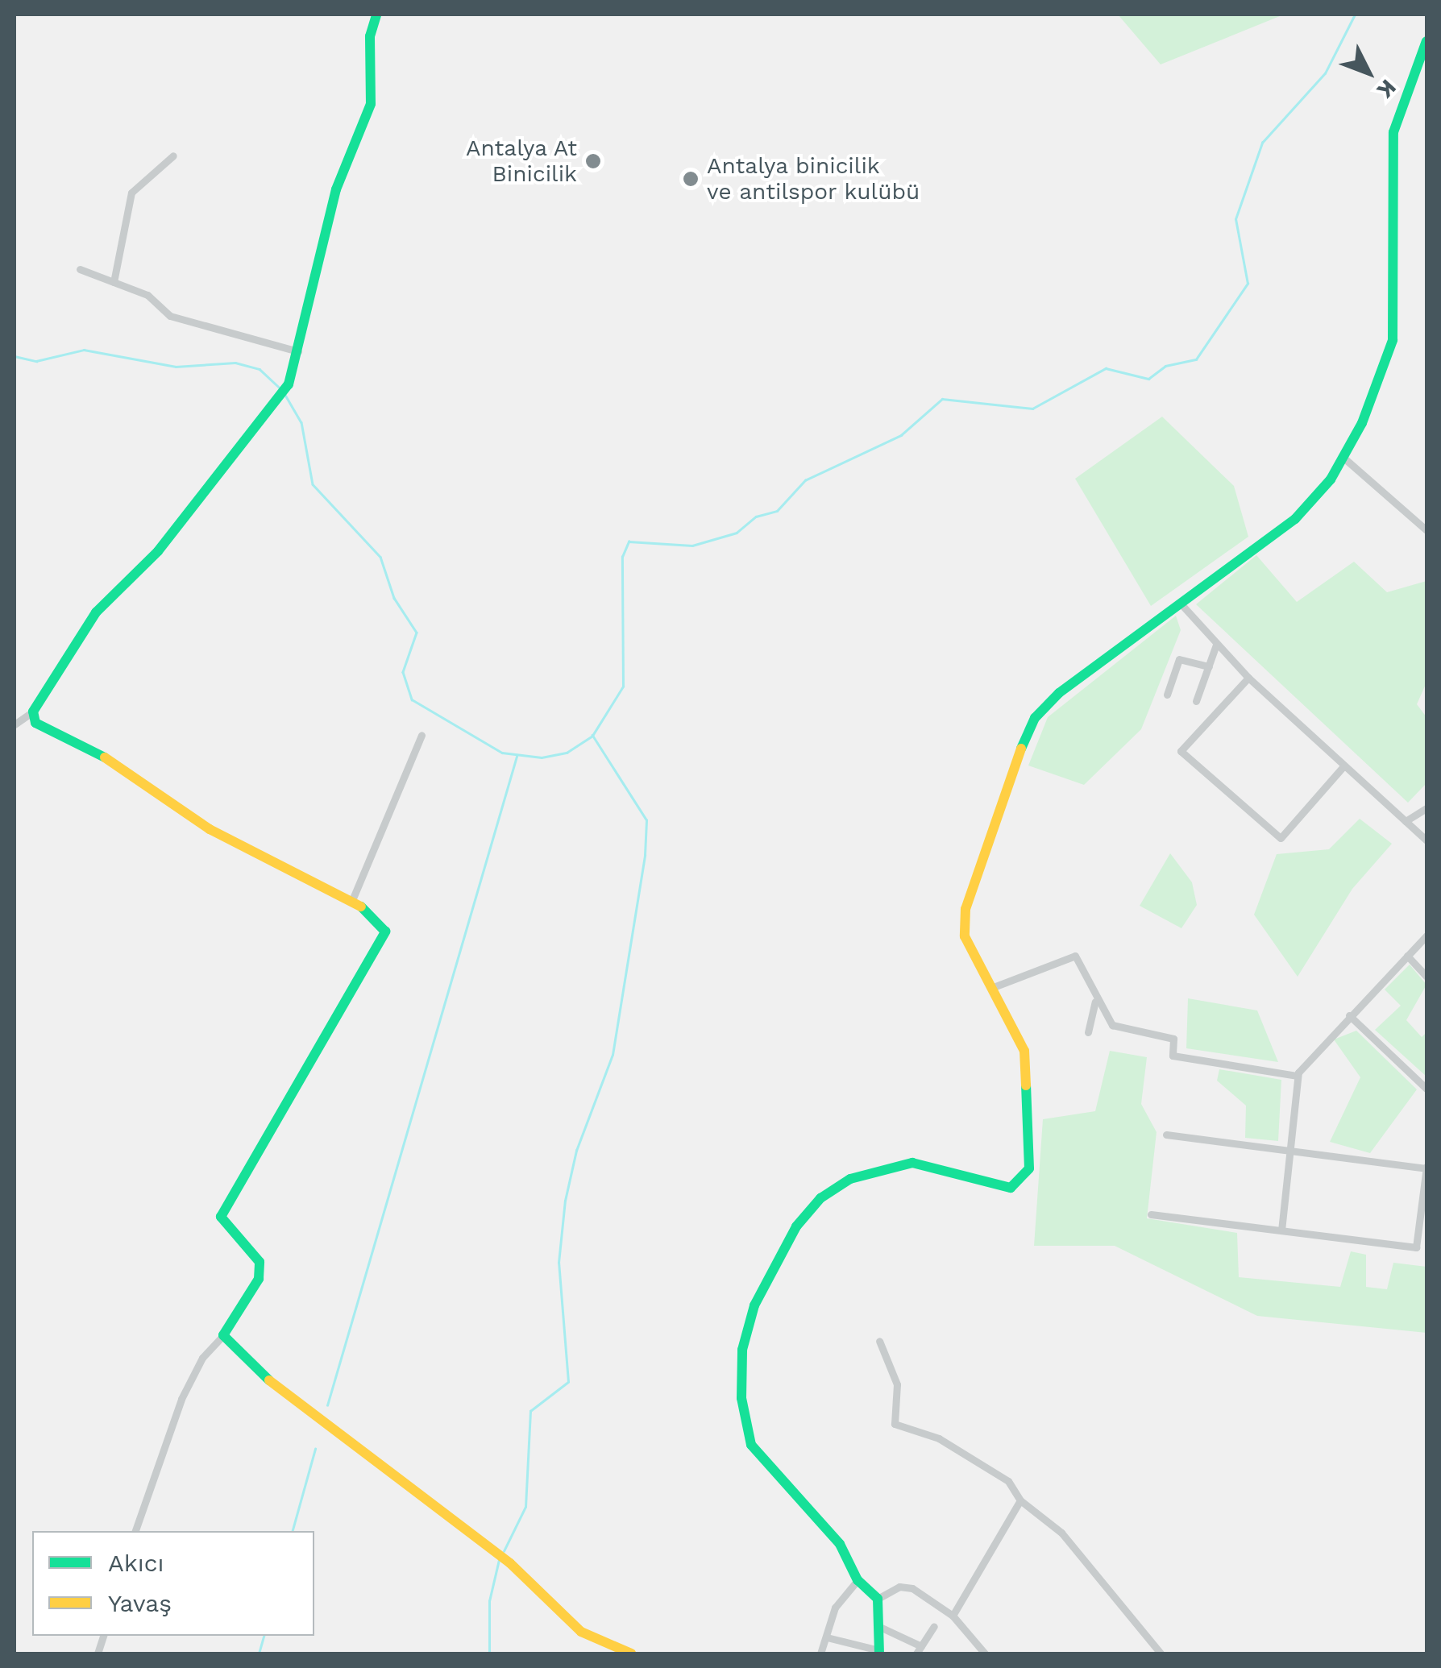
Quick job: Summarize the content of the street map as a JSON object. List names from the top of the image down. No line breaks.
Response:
{"places":["Antalya At Binicilik","Antalya binicilik ve antilspor kulübü"],"legend":["Akıcı","Yavaş"],"north":"bottom right"}
